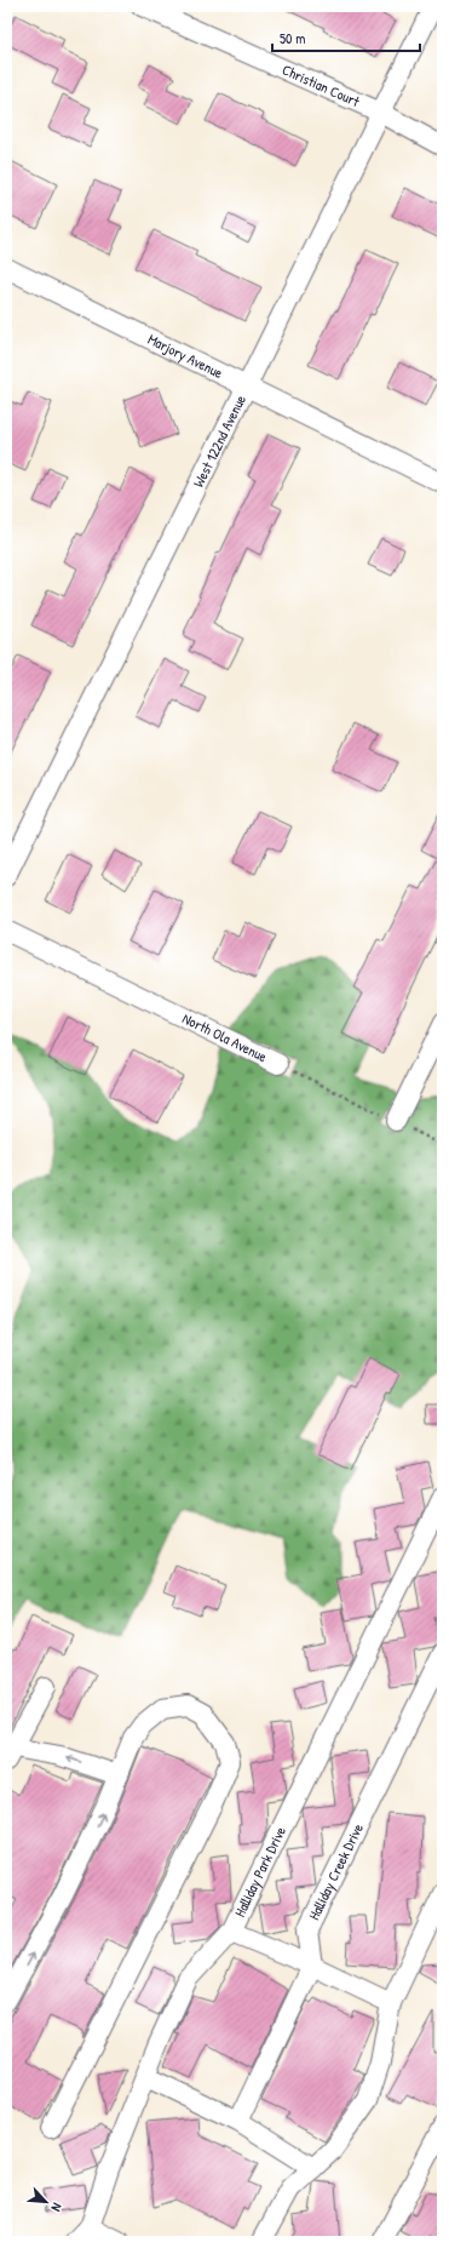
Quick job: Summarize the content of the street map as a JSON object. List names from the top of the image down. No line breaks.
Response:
{"streets":{"street":["Christian Court","Marjory Avenue","West 122nd Avenue","North Ola Avenue","Halliday Park Drive","Halliday Creek Drive"]},"crossings":[["Christian Court","West 122nd Avenue"],["Marjory Avenue","West 122nd Avenue"]],"scale_bar":"50 m","north":"bottom right"}
